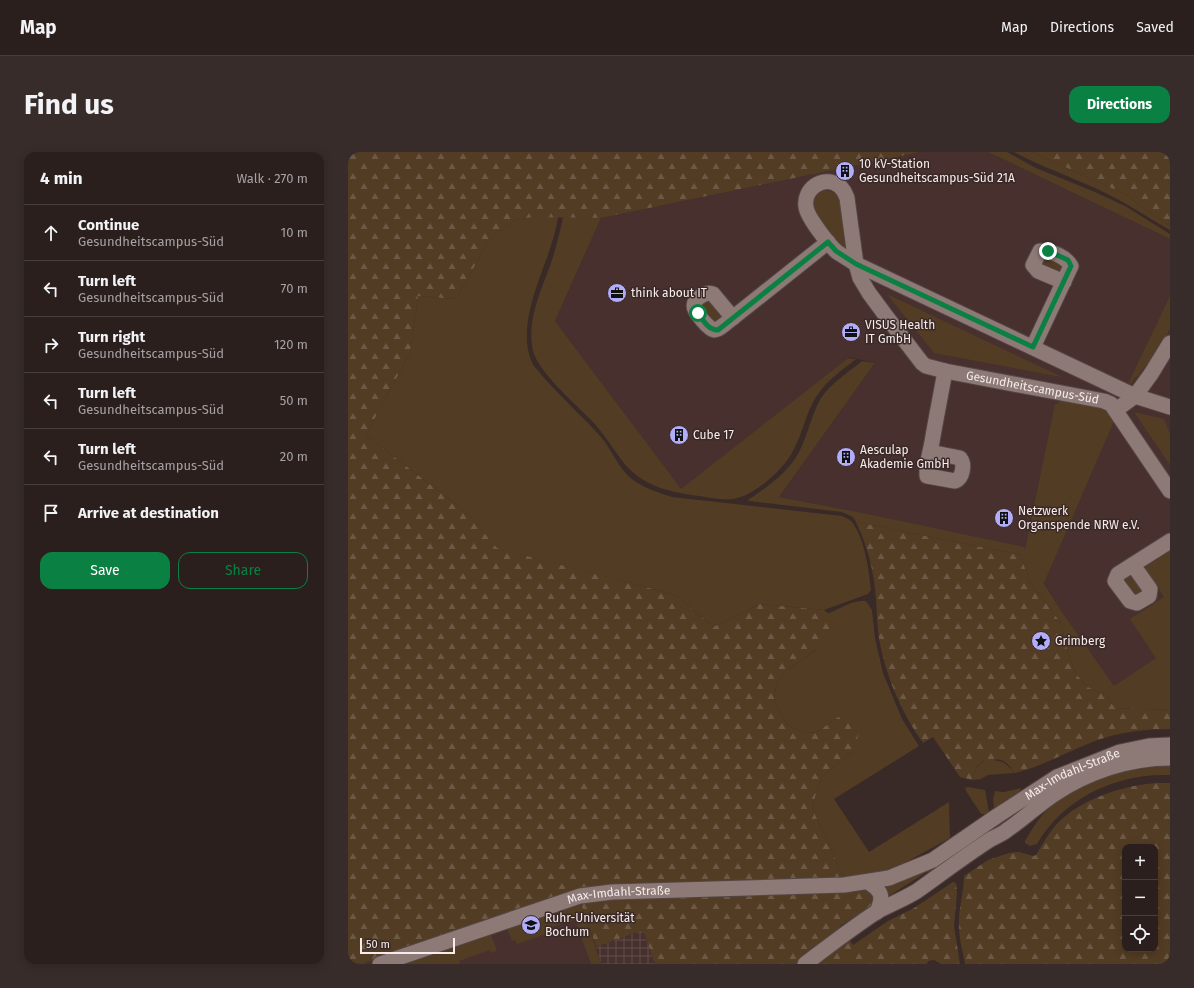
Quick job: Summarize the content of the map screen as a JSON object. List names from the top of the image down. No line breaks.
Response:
{"streets":{"street":["Gesundheitscampus-Süd","Max-Imdahl-Straße"]},"places":{"building":["10 kV-Station Gesundheitscampus-Süd 21A","Cube 17","Aesculap Akademie GmbH","Netzwerk Organspende NRW e.V."],"office":["think about IT","VISUS Health IT GmbH"],"place":["Grimberg"],"school or university":["Ruhr-Universität Bochum"]},"scale_bar":"50 m","page":{"header":"Map","nav":["Map","Directions","Saved"],"buttons":["Directions",["Save","Share"]],"title":"Find us","heading":["4 min","Walk · 270 m"],"list":[["Continue","Gesundheitscampus-Süd","10 m"],["Turn left","Gesundheitscampus-Süd","70 m"],["Turn right","Gesundheitscampus-Süd","120 m"],["Turn left","Gesundheitscampus-Süd","50 m"],["Turn left","Gesundheitscampus-Süd","20 m"],"Arrive at destination"],"map_buttons":["+","−"],"scale":"50 m"}}
